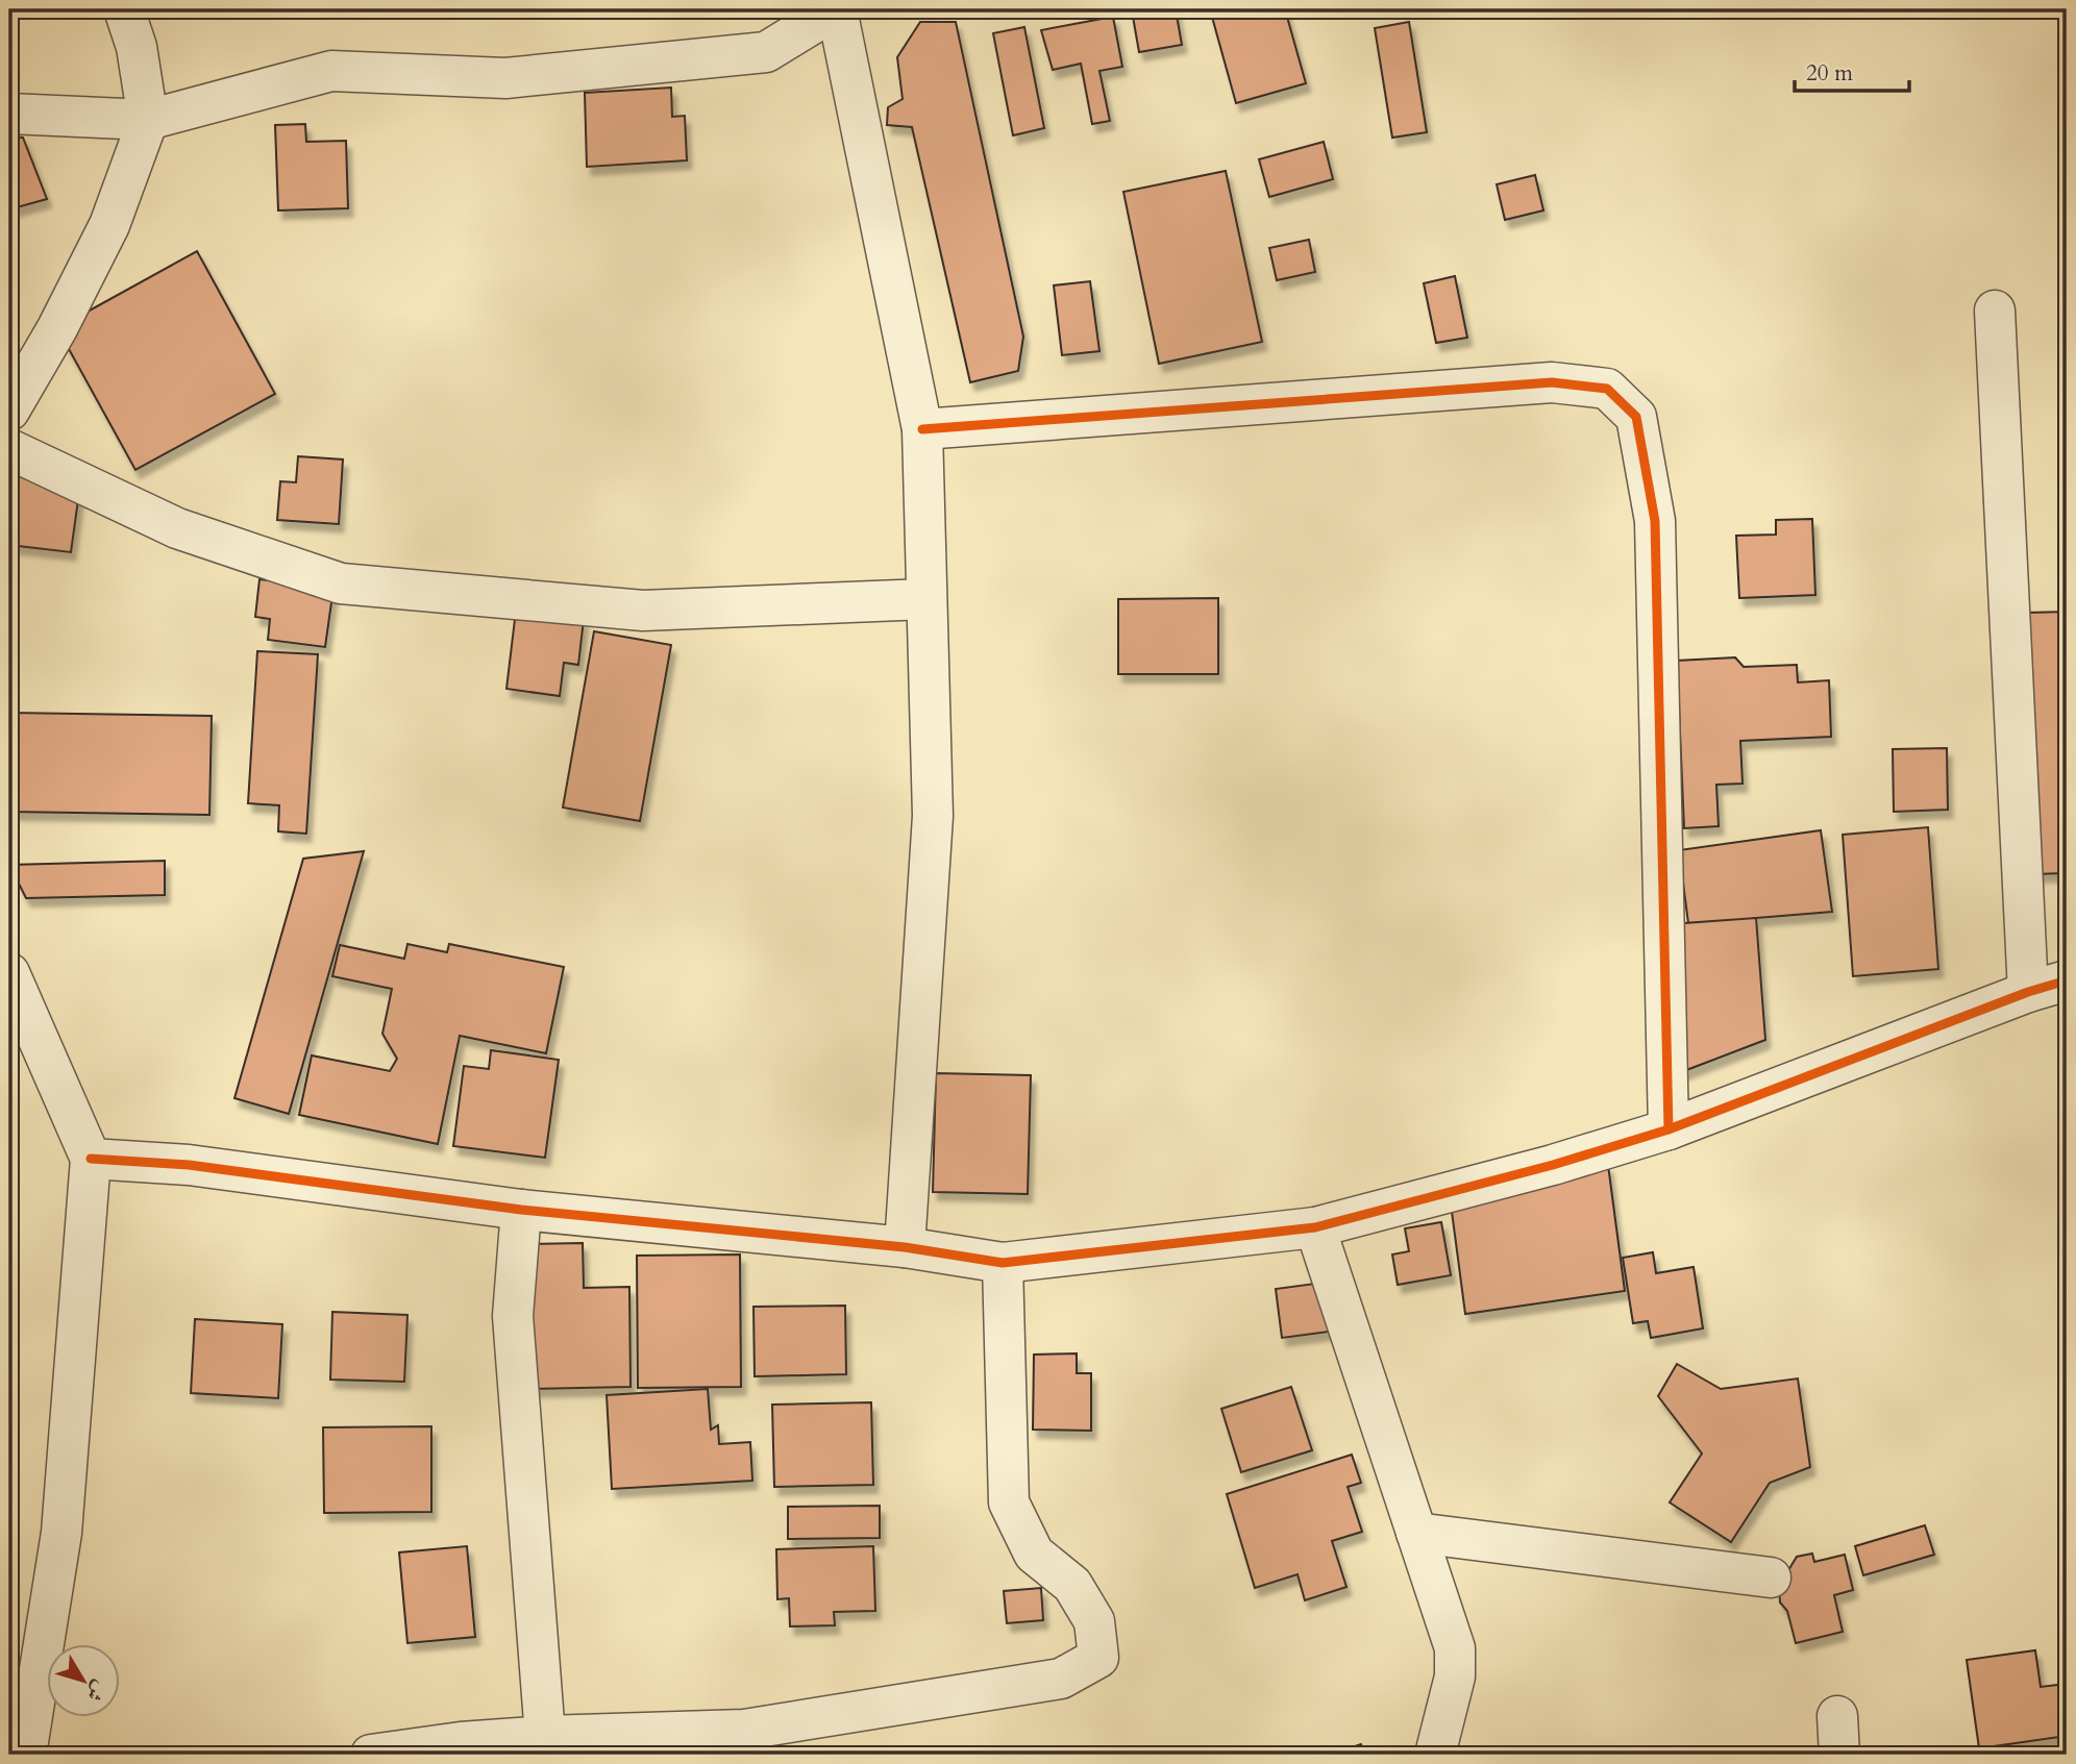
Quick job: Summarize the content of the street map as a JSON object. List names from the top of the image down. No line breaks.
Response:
{"scale_bar":"20 m","north":"bottom right"}
